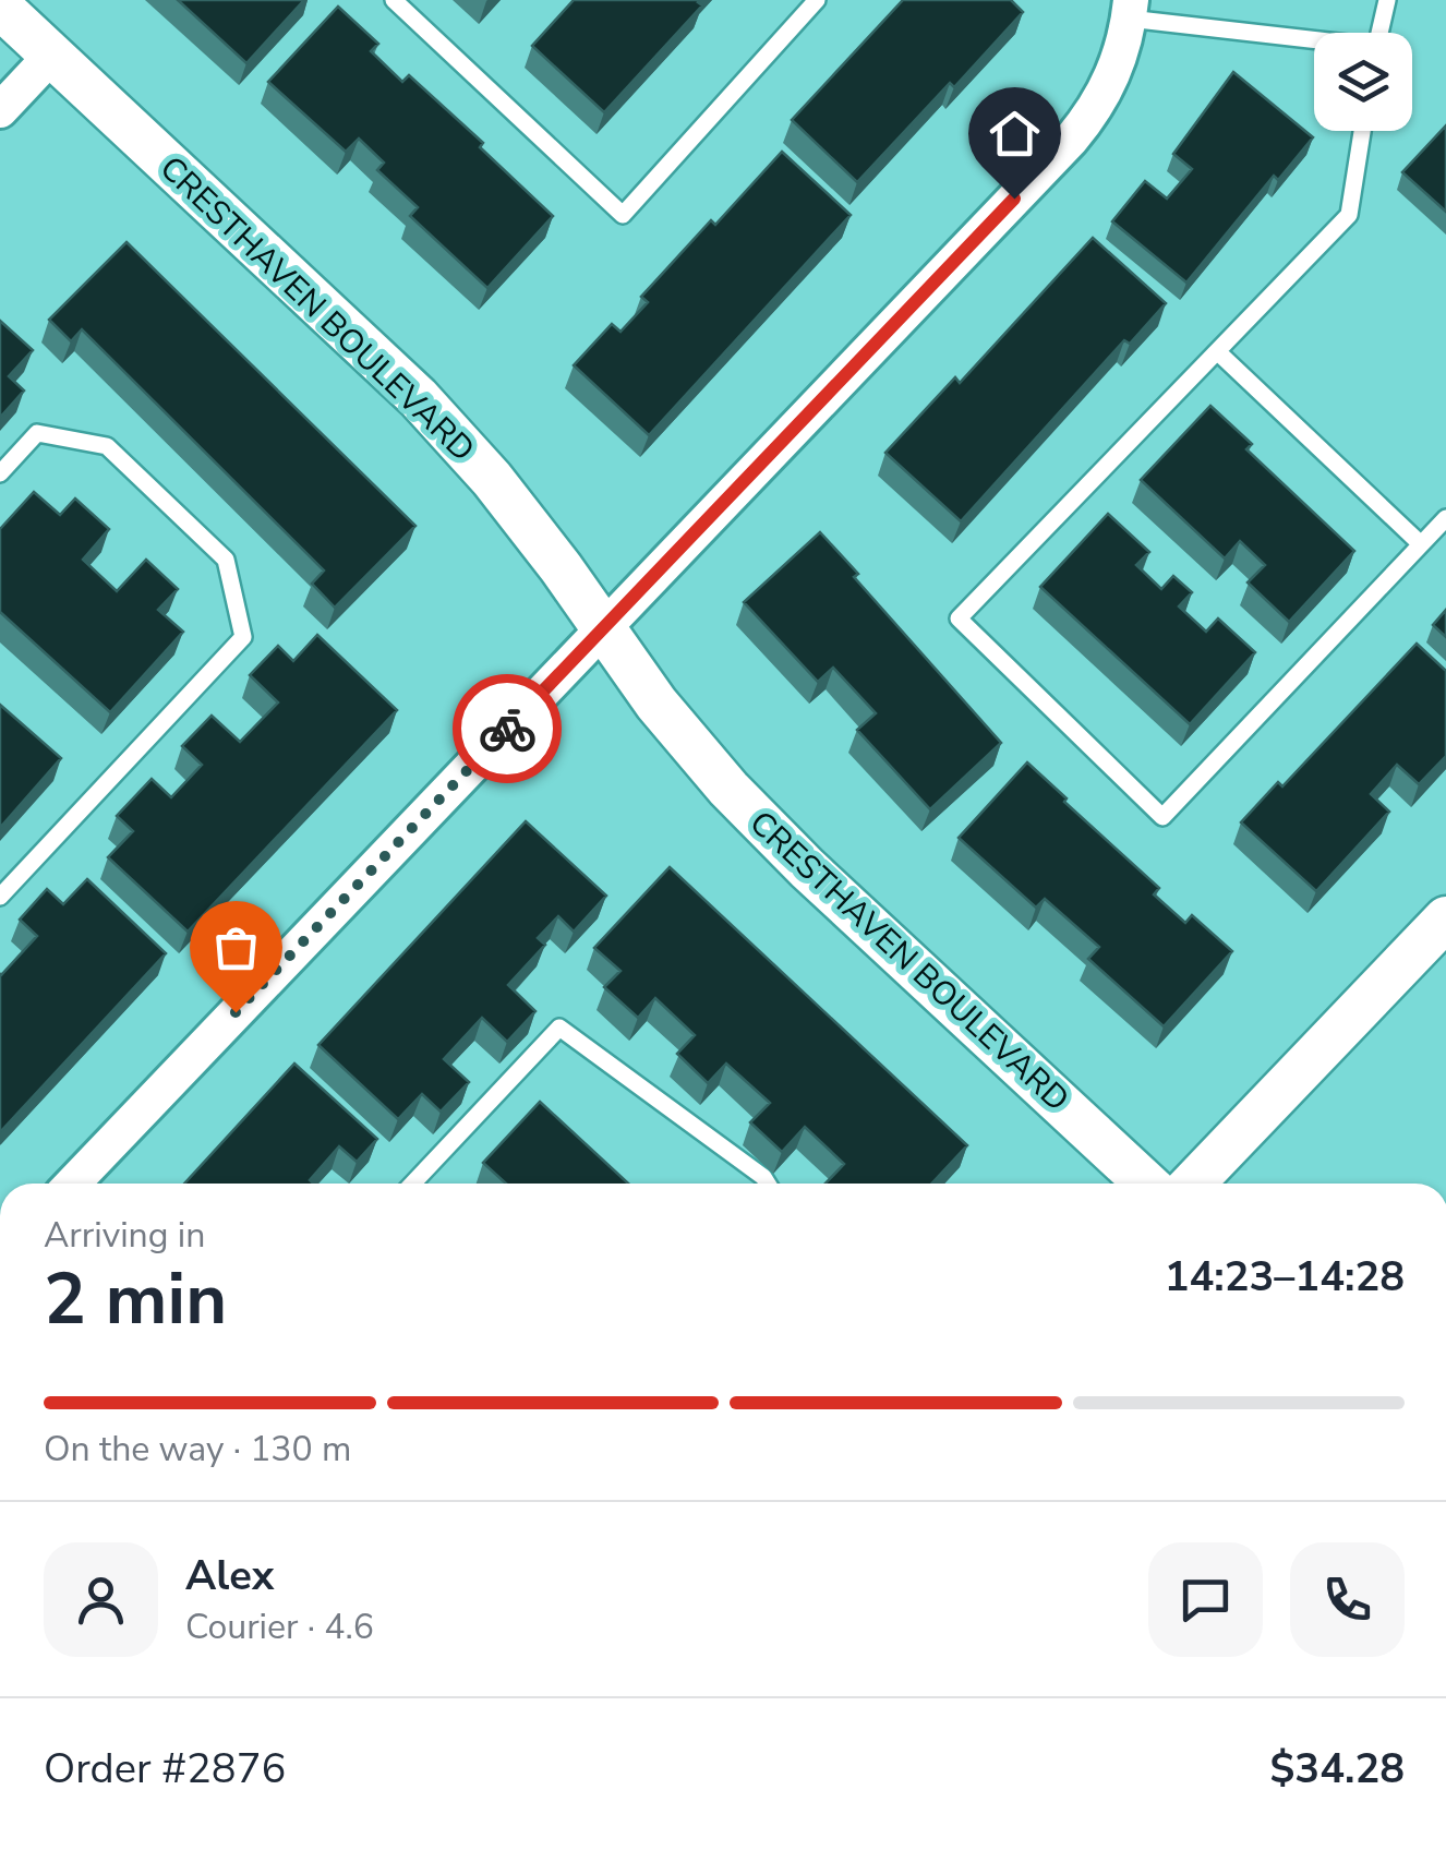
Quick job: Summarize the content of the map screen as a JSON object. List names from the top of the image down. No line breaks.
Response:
{"streets":{"street":["CRESTHAVEN BOULEVARD"]},"page":{"heading":["2 min","Arriving in","14:23–14:28"],"panel":["Alex","Courier · 4.6","Order #2876","$34.28"],"bar":"On the way · 130 m"}}
